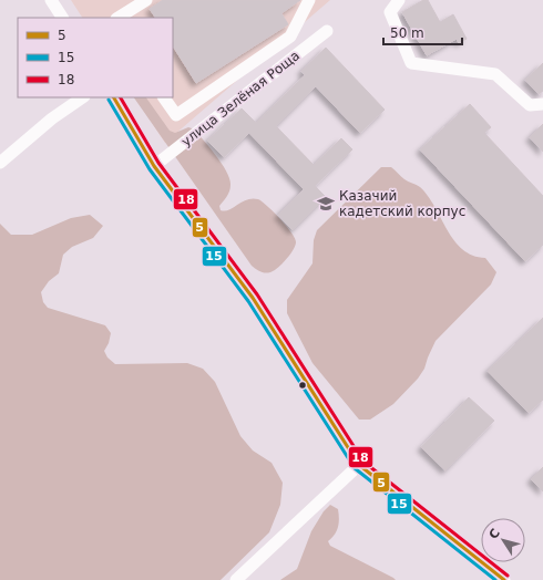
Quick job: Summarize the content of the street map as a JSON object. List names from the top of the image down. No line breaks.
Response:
{"streets":{"street":["улица Зелёная Роща"]},"places":{"school or university":["Казачий кадетский корпус"]},"lines":["transit line 5","transit line 18","transit line 15"],"legend":["5","15","18"],"scale_bar":"50 m","north":"top left"}
